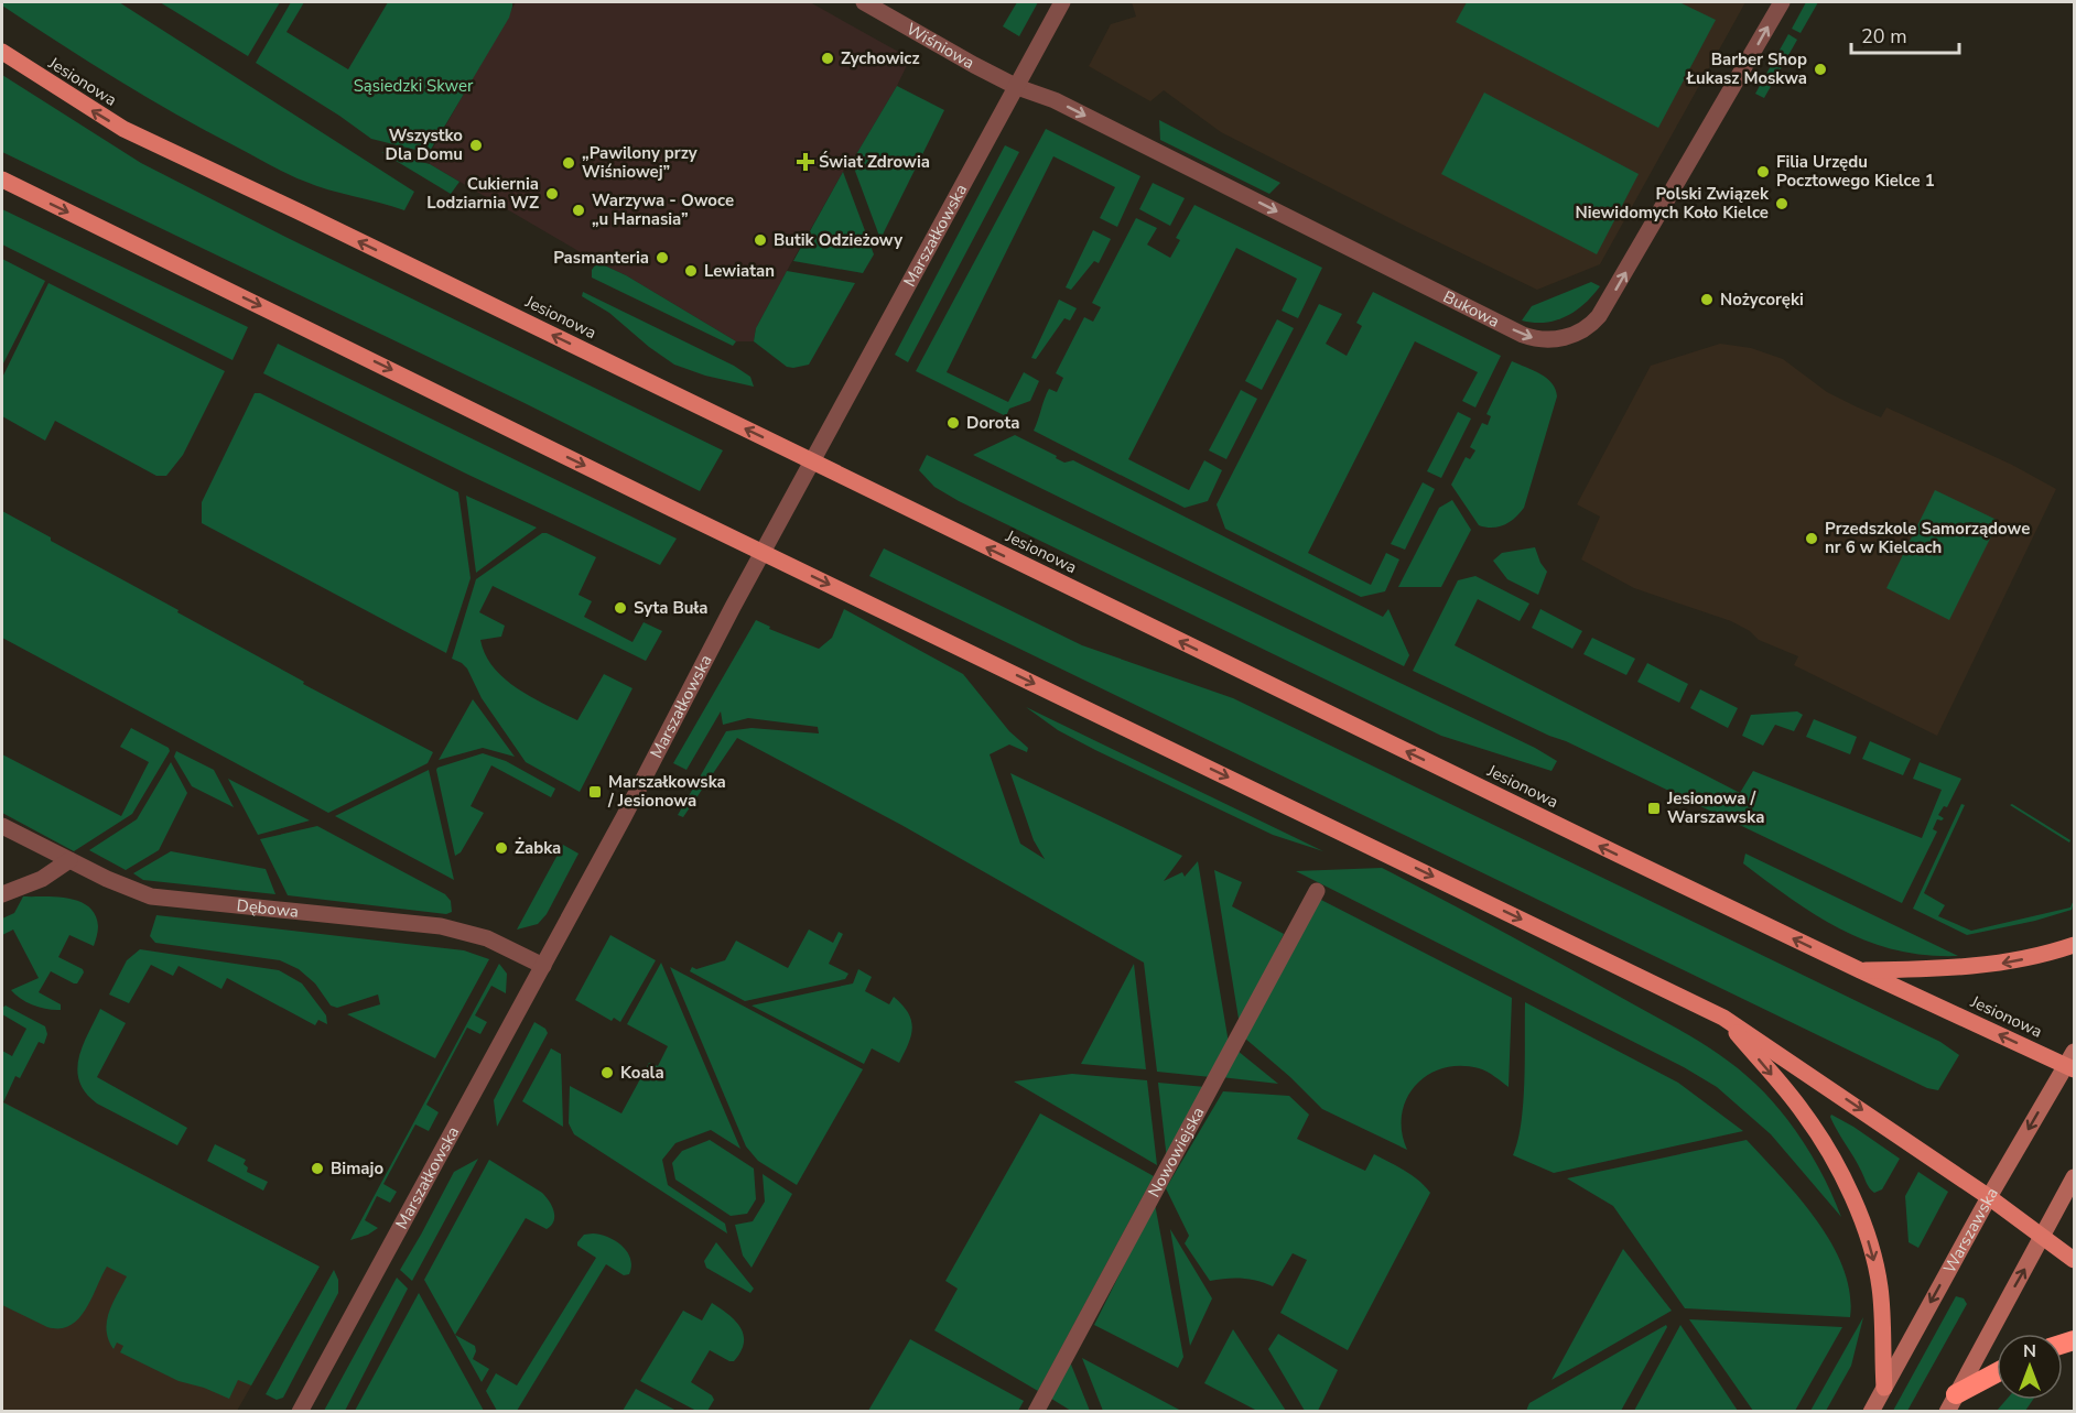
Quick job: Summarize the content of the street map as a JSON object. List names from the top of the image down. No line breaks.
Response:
{"streets":{"main road":["Jesionowa","Warszawska"],"street":["Wiśniowa","Marszałkowska","Bukowa","Dębowa","Nowowiejska"]},"crossings":[["Wiśniowa","Marszałkowska"],["Wiśniowa","Bukowa"],["Jesionowa","Marszałkowska"],["Jesionowa","Warszawska"],["Marszałkowska","Bukowa"],["Marszałkowska","Dębowa"]],"parks":["Sąsiedzki Skwer"],"places":{"other":["Zychowicz","Barber Shop Łukasz Moskwa","Wszystko Dla Domu","„Pawilony przy Wiśniowej”","Filia Urzędu Pocztowego Kielce 1","Cukiernia Lodziarnia WZ","Polski Związek Niewidomych Koło Kielce","Warzywa - Owoce „u Harnasia”","Butik Odzieżowy","Pasmanteria","Lewiatan","Nożycoręki","Dorota","Przedszkole Samorządowe nr 6 w Kielcach","Syta Buła","Żabka","Koala","Bimajo"],"health":["Świat Zdrowia"],"transit":["Marszałkowska / Jesionowa","Jesionowa / Warszawska"]},"scale_bar":"20 m","north":"top"}
